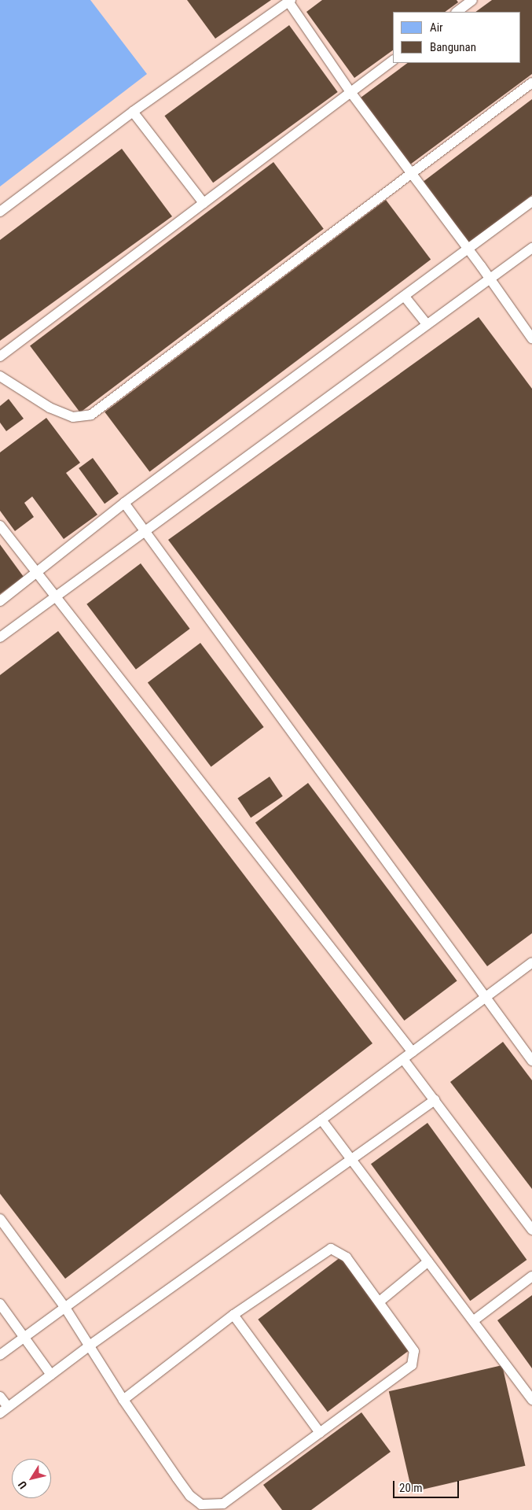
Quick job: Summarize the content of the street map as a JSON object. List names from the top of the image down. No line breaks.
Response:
{"legend":["Air","Bangunan"],"scale_bar":"20 m","north":"bottom left"}
